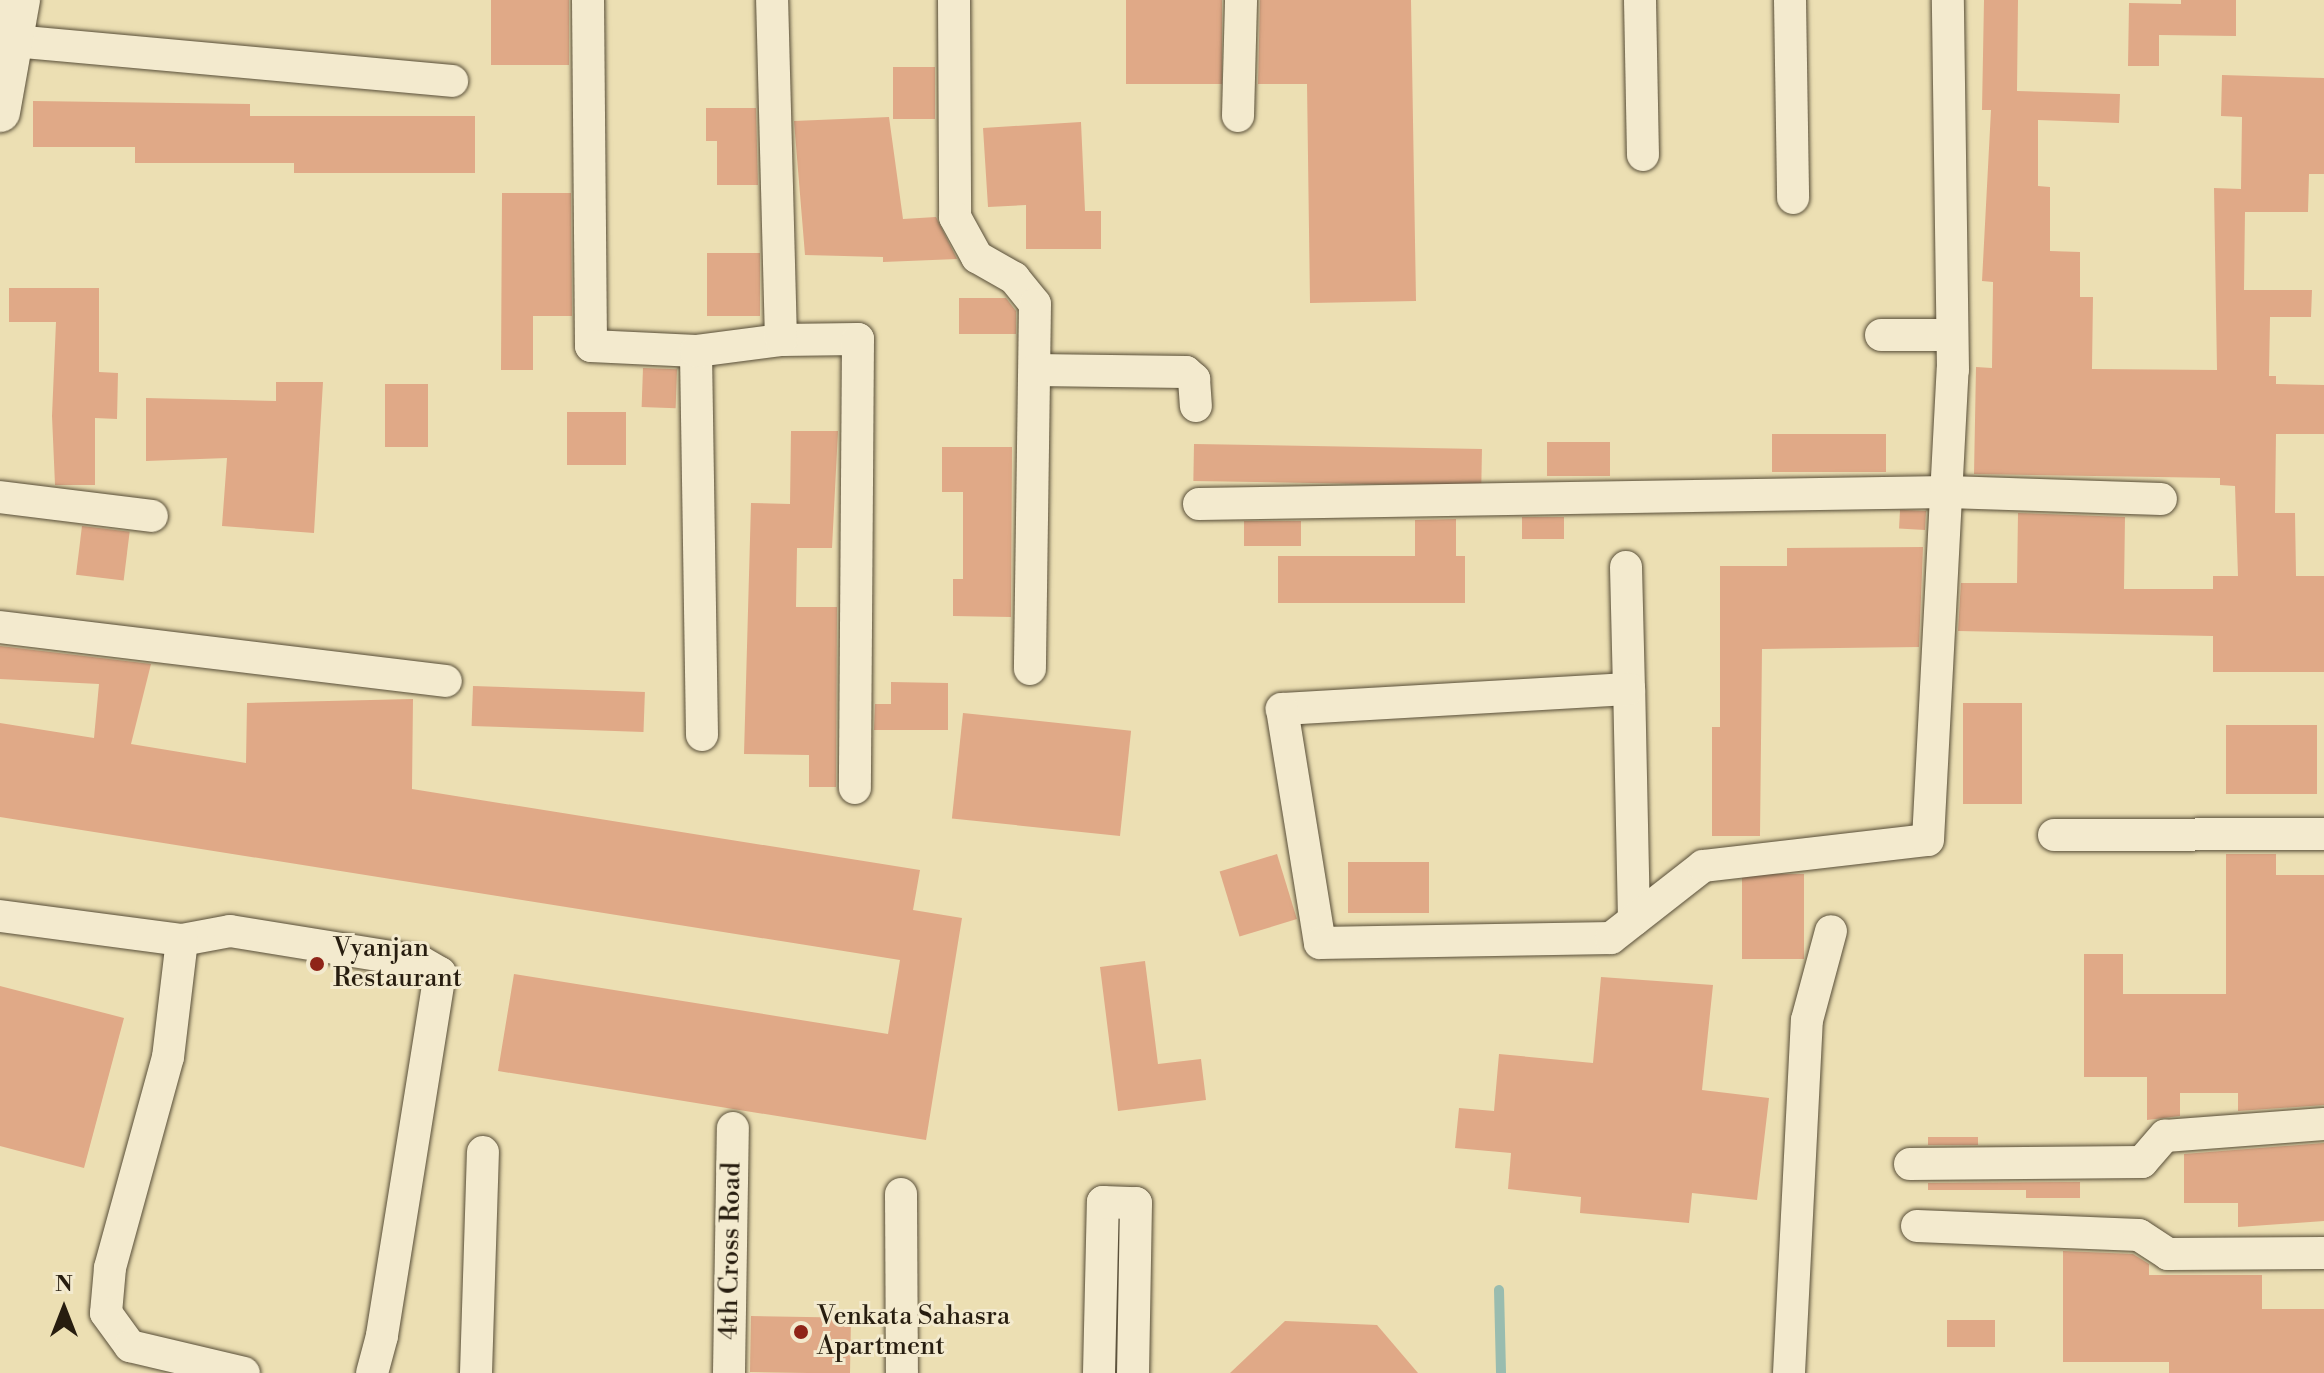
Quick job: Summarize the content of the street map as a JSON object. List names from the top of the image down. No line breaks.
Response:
{"streets":{"street":["4th Cross Road"]},"places":["Vyanjan Restaurant","Venkata Sahasra Apartment"],"north":"top"}
